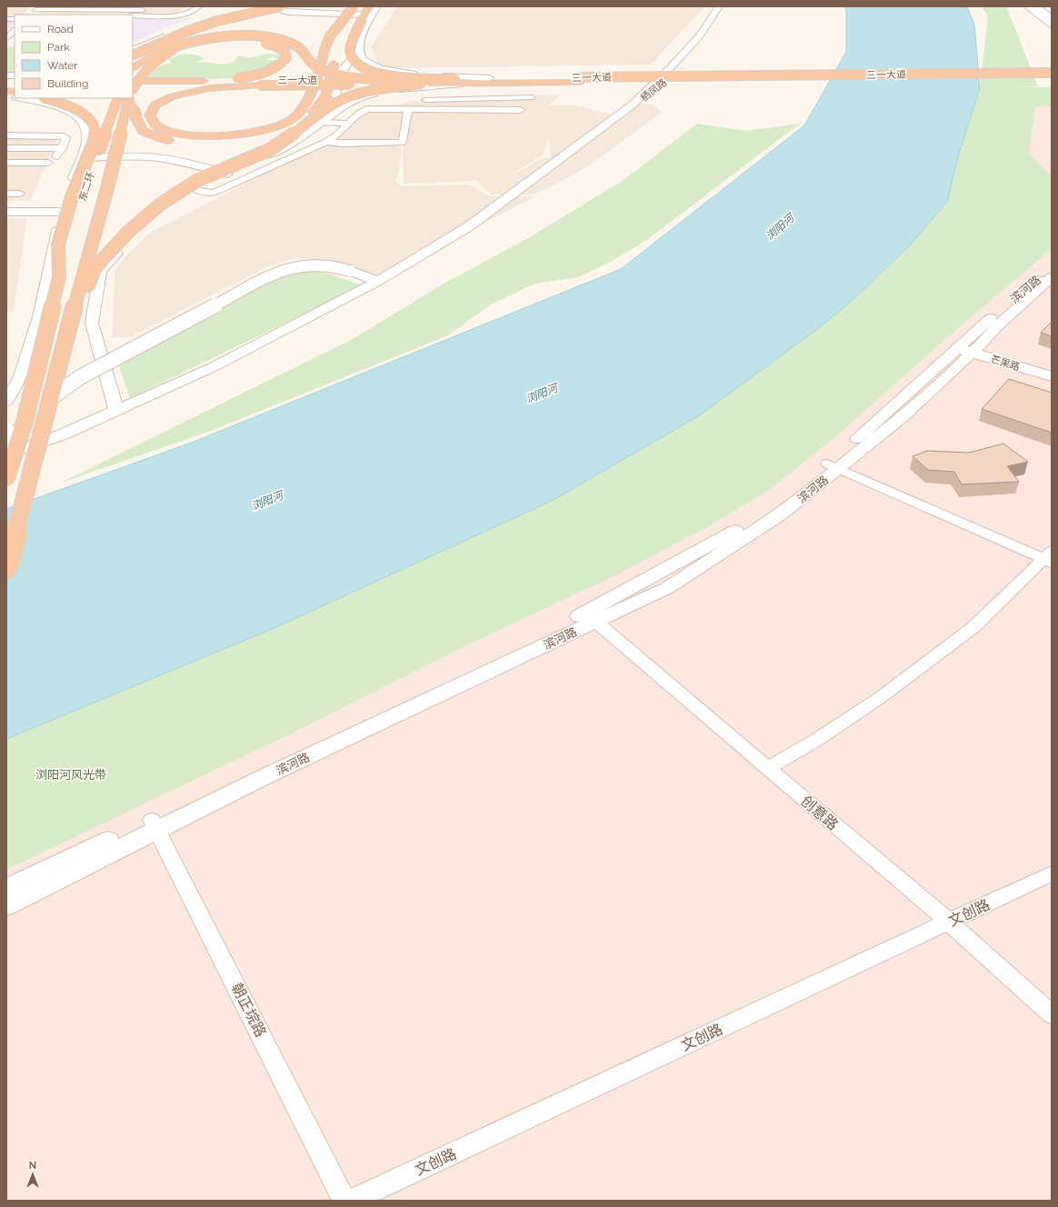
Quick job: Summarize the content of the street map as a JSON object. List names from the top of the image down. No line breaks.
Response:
{"streets":{"highway":["三一大道","东二环"],"main road":["芒果路"],"street":["栖凤路","滨河路","创意路","文创路","朝正垸路"]},"crossings":[["滨河路","芒果路"],["滨河路","创意路"],["滨河路","朝正垸路"],["创意路","文创路"]],"water":["浏阳河"],"parks":["浏阳河风光带"],"legend":["Road","Park","Water","Building"],"north":"top"}
